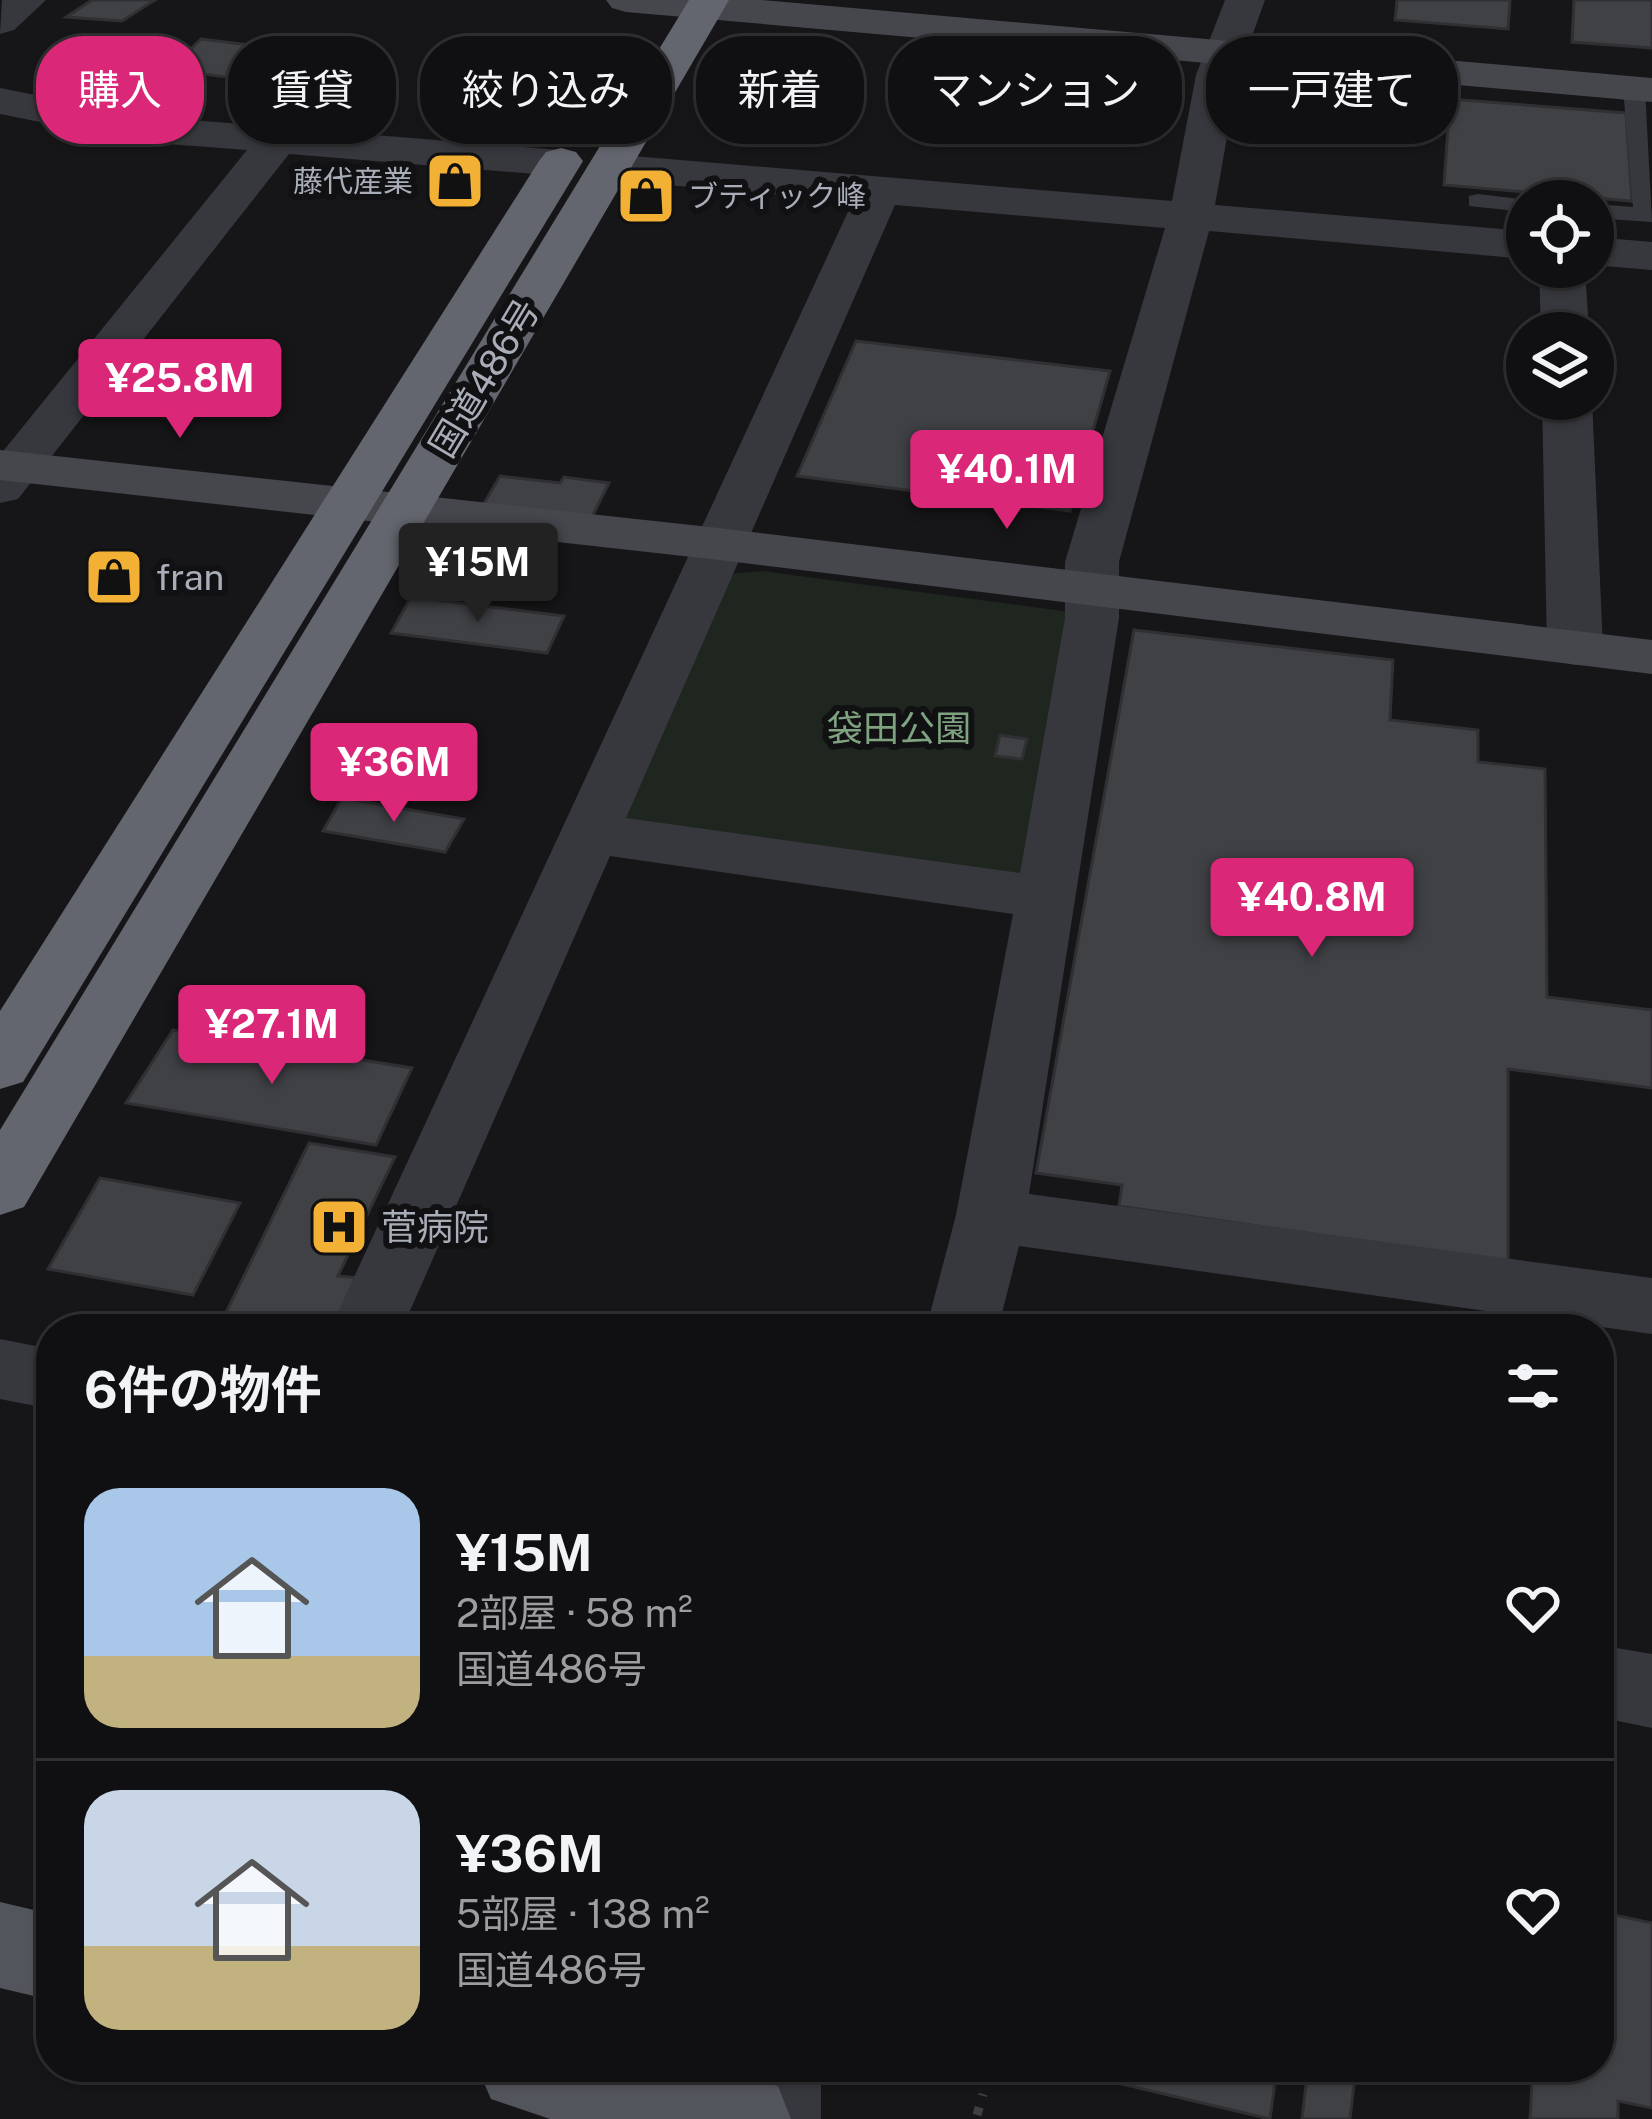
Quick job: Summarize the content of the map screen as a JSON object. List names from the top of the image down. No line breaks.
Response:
{"streets":{"highway":["国道486号"]},"parks":["袋田公園"],"places":{"shop":["藤代産業","ブティック峰","fran"],"hospital":["菅病院"]},"page":{"chip":["購入","賃貸","絞り込み","新着","マンション","一戸建て"],"price":["¥25.8M","¥40.1M","¥15M","¥36M","¥40.8M","¥27.1M"],"heading":"6件の物件","list":[{"name":"¥15M","note":"2部屋 · 58 m² · 国道486号"},{"name":"¥36M","note":"5部屋 · 138 m² · 国道486号"}]}}
